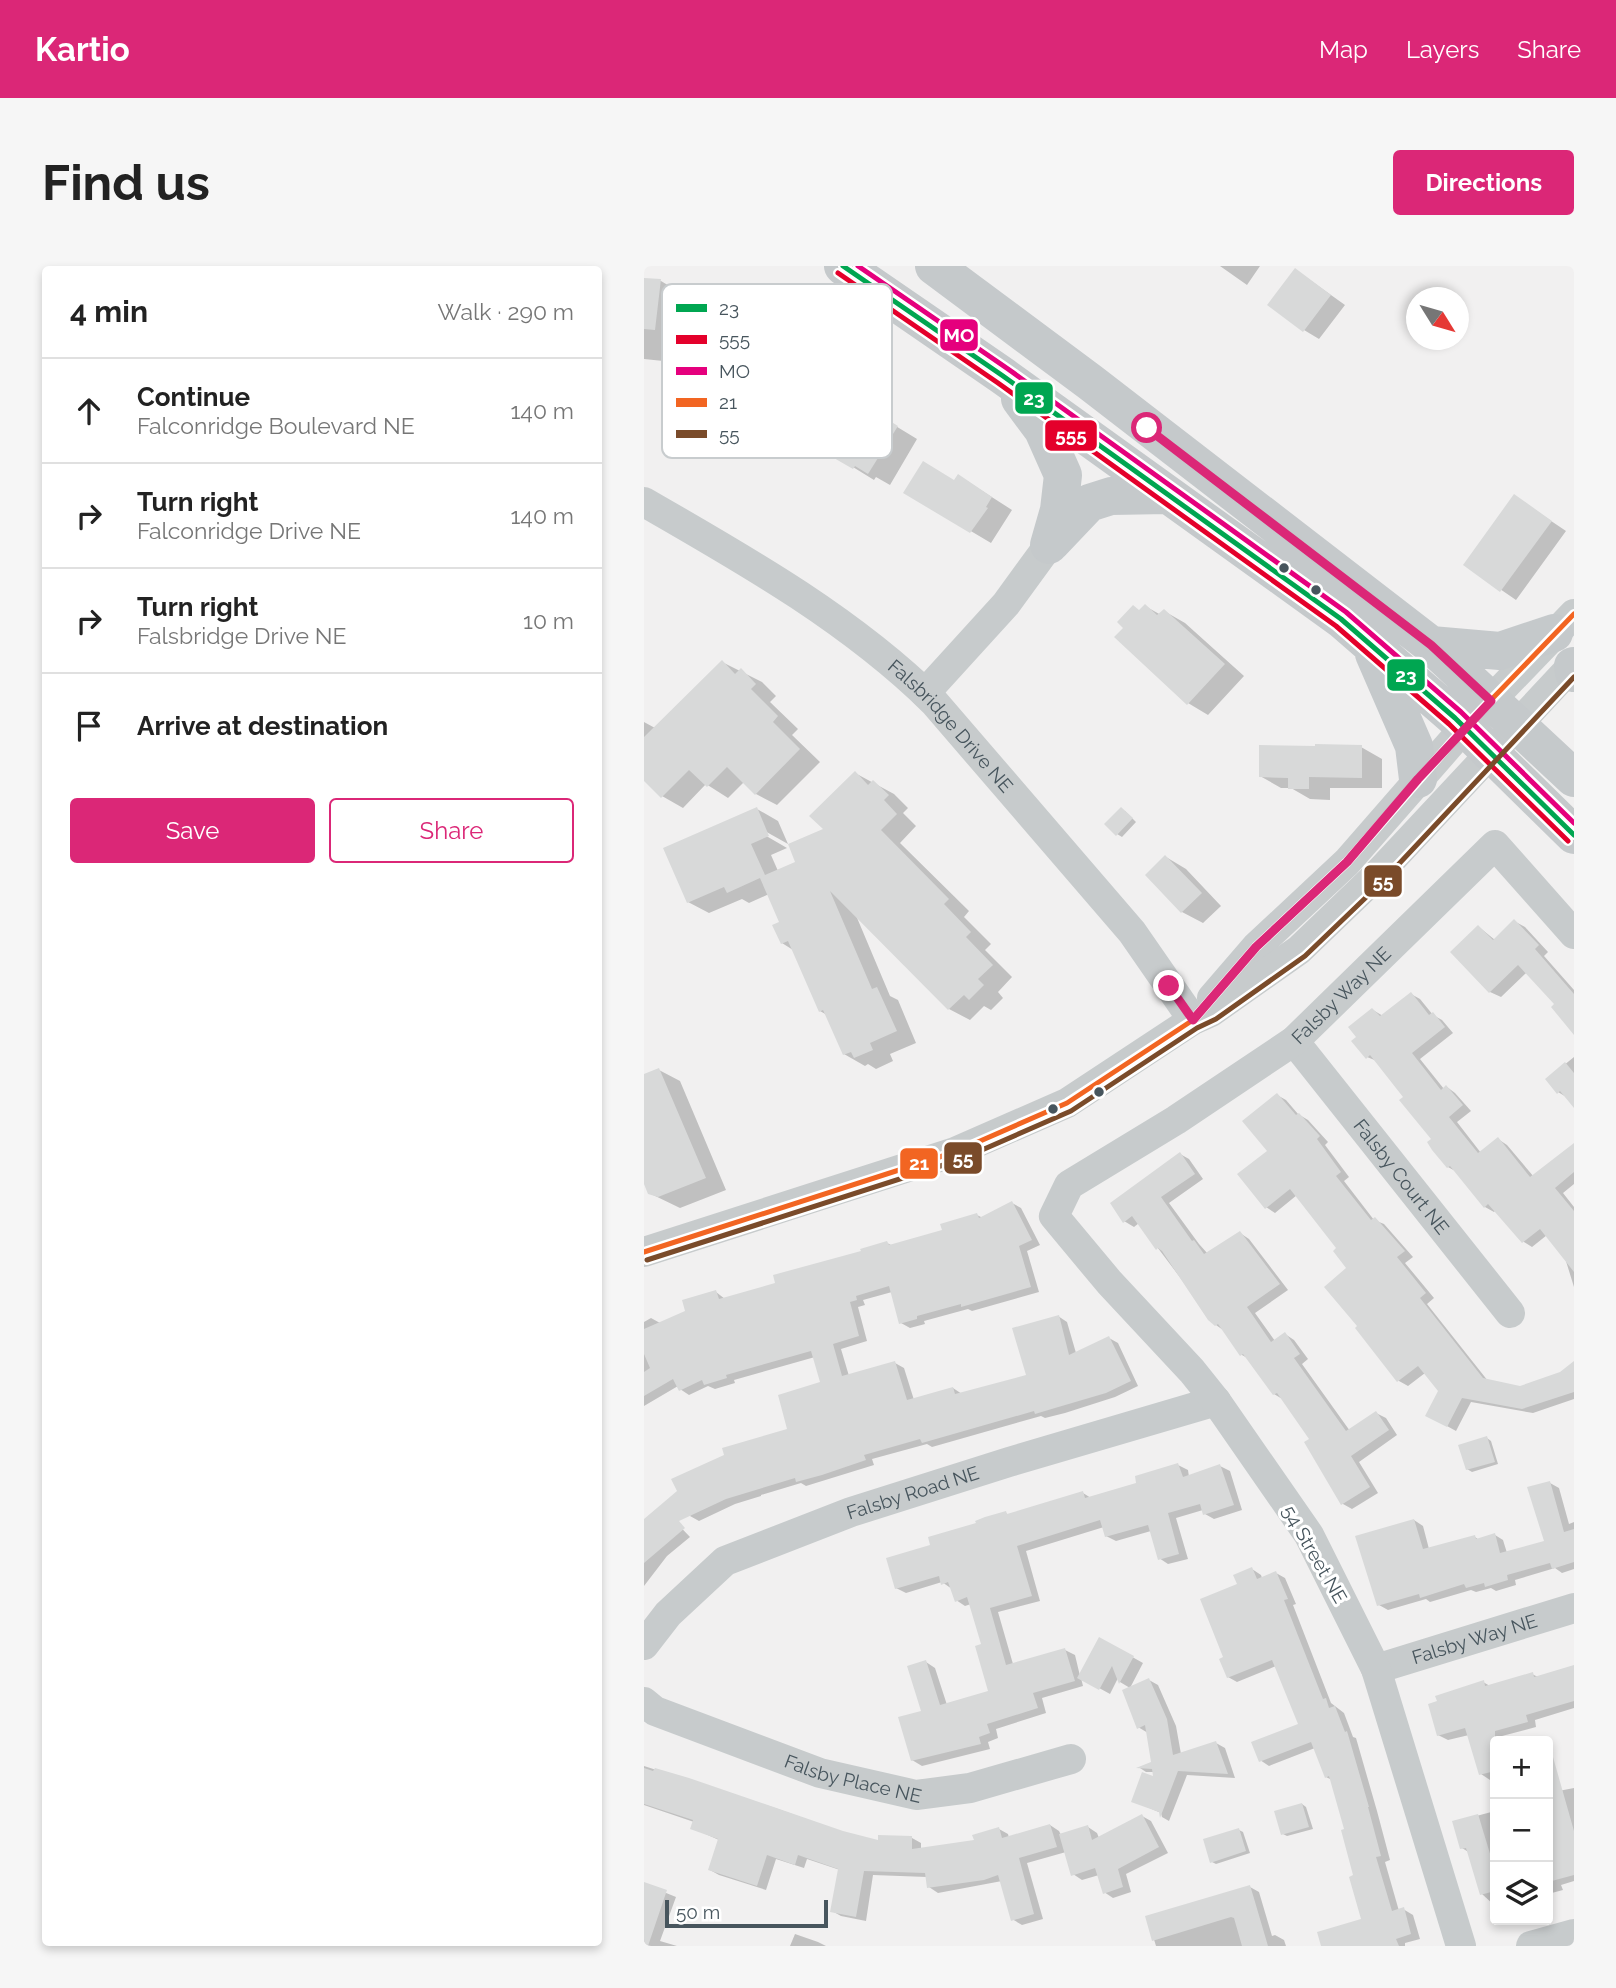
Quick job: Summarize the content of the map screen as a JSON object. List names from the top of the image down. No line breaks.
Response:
{"streets":{"street":["Falsbridge Drive NE","Falsby Way NE","Falsby Court NE","Falsby Road NE","54 Street NE","Falsby Place NE"]},"crossings":[["Falsby Way NE","Falsby Court NE"],["Falsby Way NE","54 Street NE"],["Falsby Road NE","54 Street NE"]],"lines":["transit line 23","transit line MO","transit line 555","transit line 21","transit line 55"],"legend":["23","555","MO","21","55"],"scale_bar":"50 m","north":"bottom right","page":{"header":"Kartio","nav":["Map","Layers","Share"],"buttons":["Directions",["Save","Share"]],"title":"Find us","heading":["4 min","Walk · 290 m"],"list":[["Continue","Falconridge Boulevard NE","140 m"],["Turn right","Falconridge Drive NE","140 m"],["Turn right","Falsbridge Drive NE","10 m"],"Arrive at destination"],"map_buttons":["+","−"],"scale":"50 m"}}
